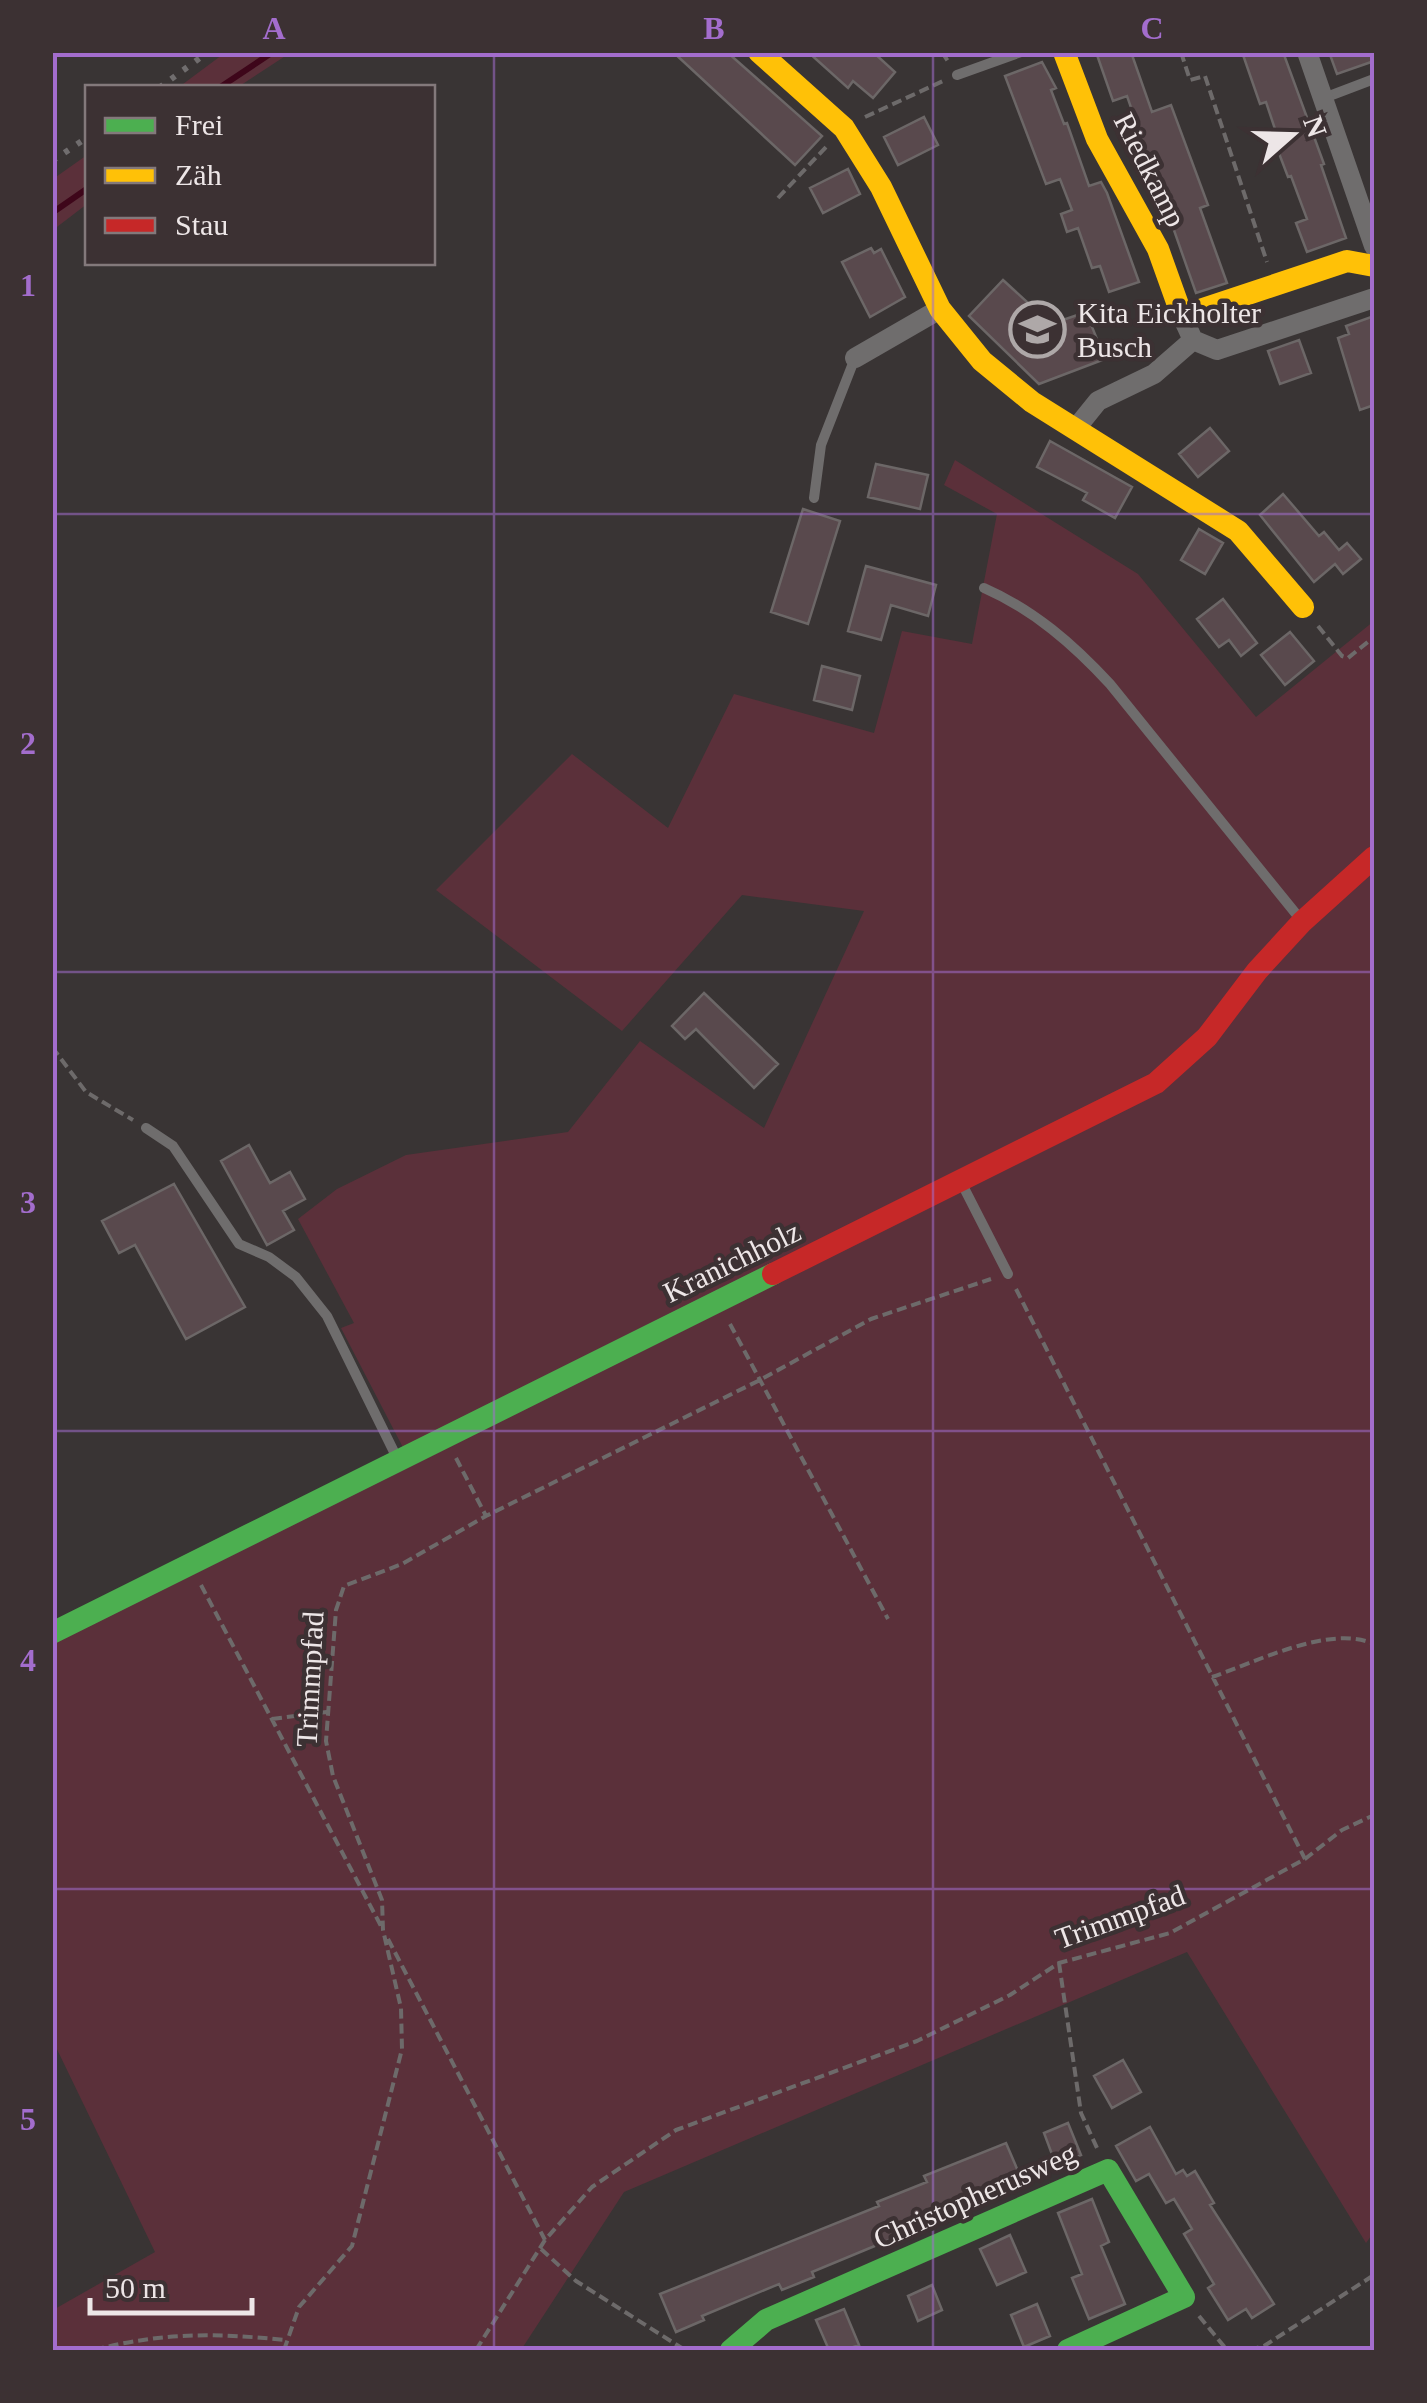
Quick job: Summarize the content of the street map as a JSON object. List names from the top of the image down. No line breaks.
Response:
{"streets":{"street":["Riedkamp","Kranichholz","Christopherusweg"],"path":["Trimmpfad"]},"places":{"school or university":["Kita Eickholter Busch"]},"legend":["Frei","Zäh","Stau"],"scale_bar":"50 m","north":"right","grid":{"columns":["A","B","C"],"rows":["1","2","3","4","5"]}}
